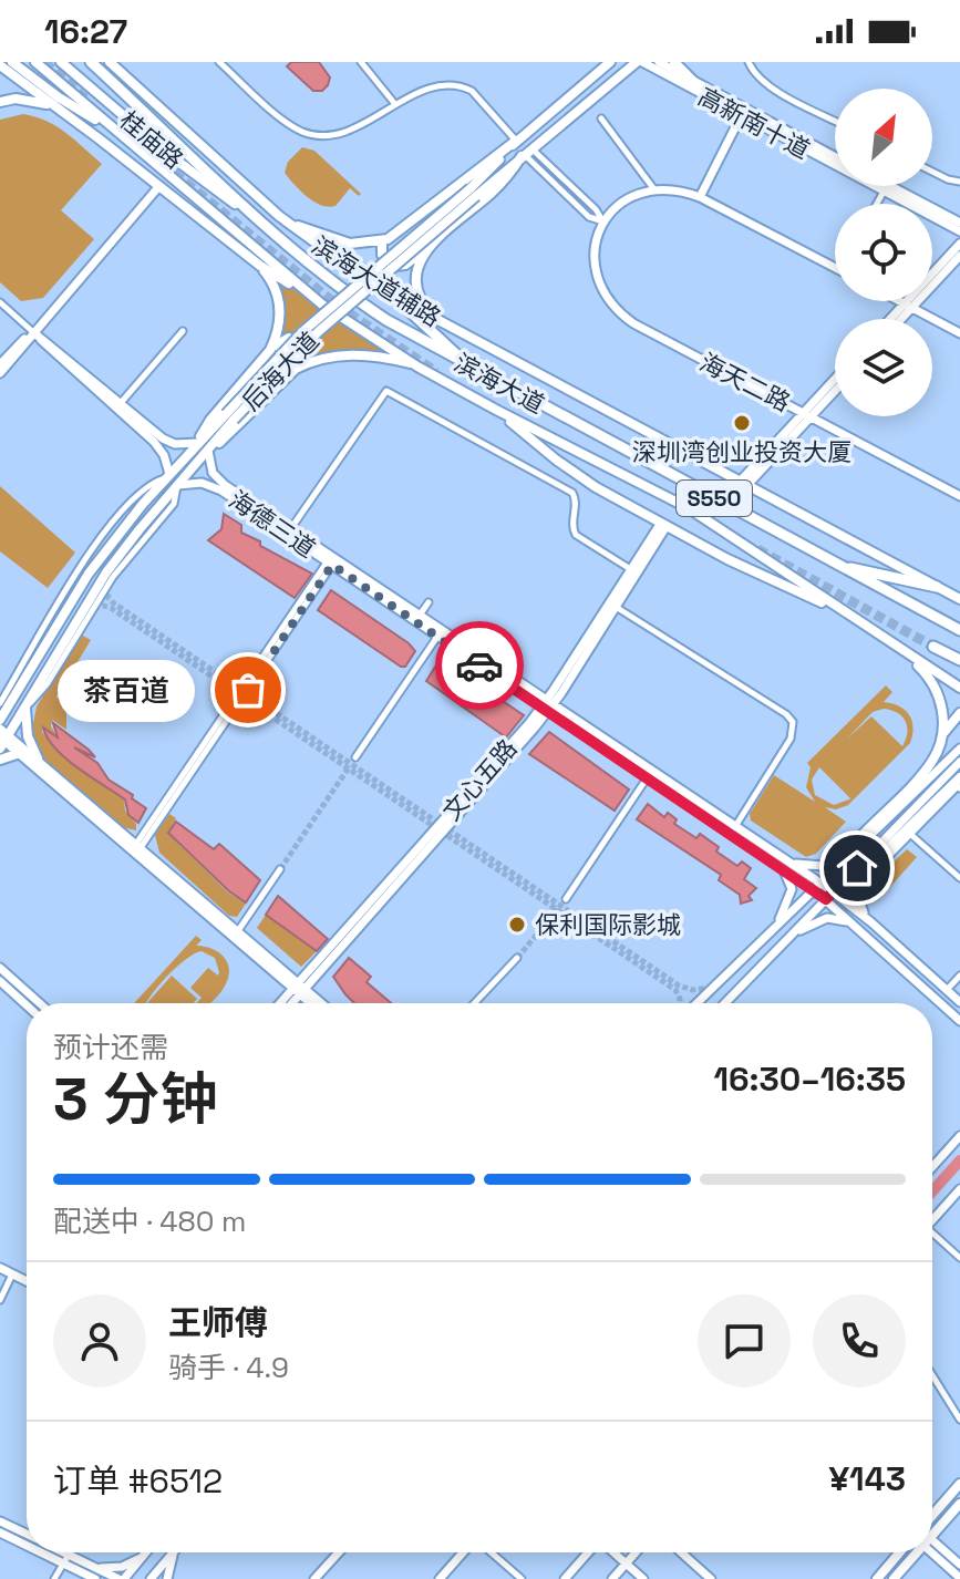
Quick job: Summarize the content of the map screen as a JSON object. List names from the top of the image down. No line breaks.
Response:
{"streets":{"highway":["滨海大道","S550"],"main road":["桂庙路","滨海大道辅路","后海大道"],"street":["高新南十道","海天二路","海德三道","文心五路"]},"crossings":[["高新南十道","后海大道"],["桂庙路","滨海大道"],["滨海大道辅路","滨海大道"],["后海大道","海德三道"],["海德三道","文心五路"]],"places":["深圳湾创业投资大厦","茶百道","保利国际影城"],"north":"top right","page":{"status":"16:27","bubble":"茶百道","heading":["3 分钟","预计还需","16:30–16:35"],"panel":["王师傅","骑手 · 4.9","订单 #6512","¥143"],"bar":"配送中 · 480 m"}}
